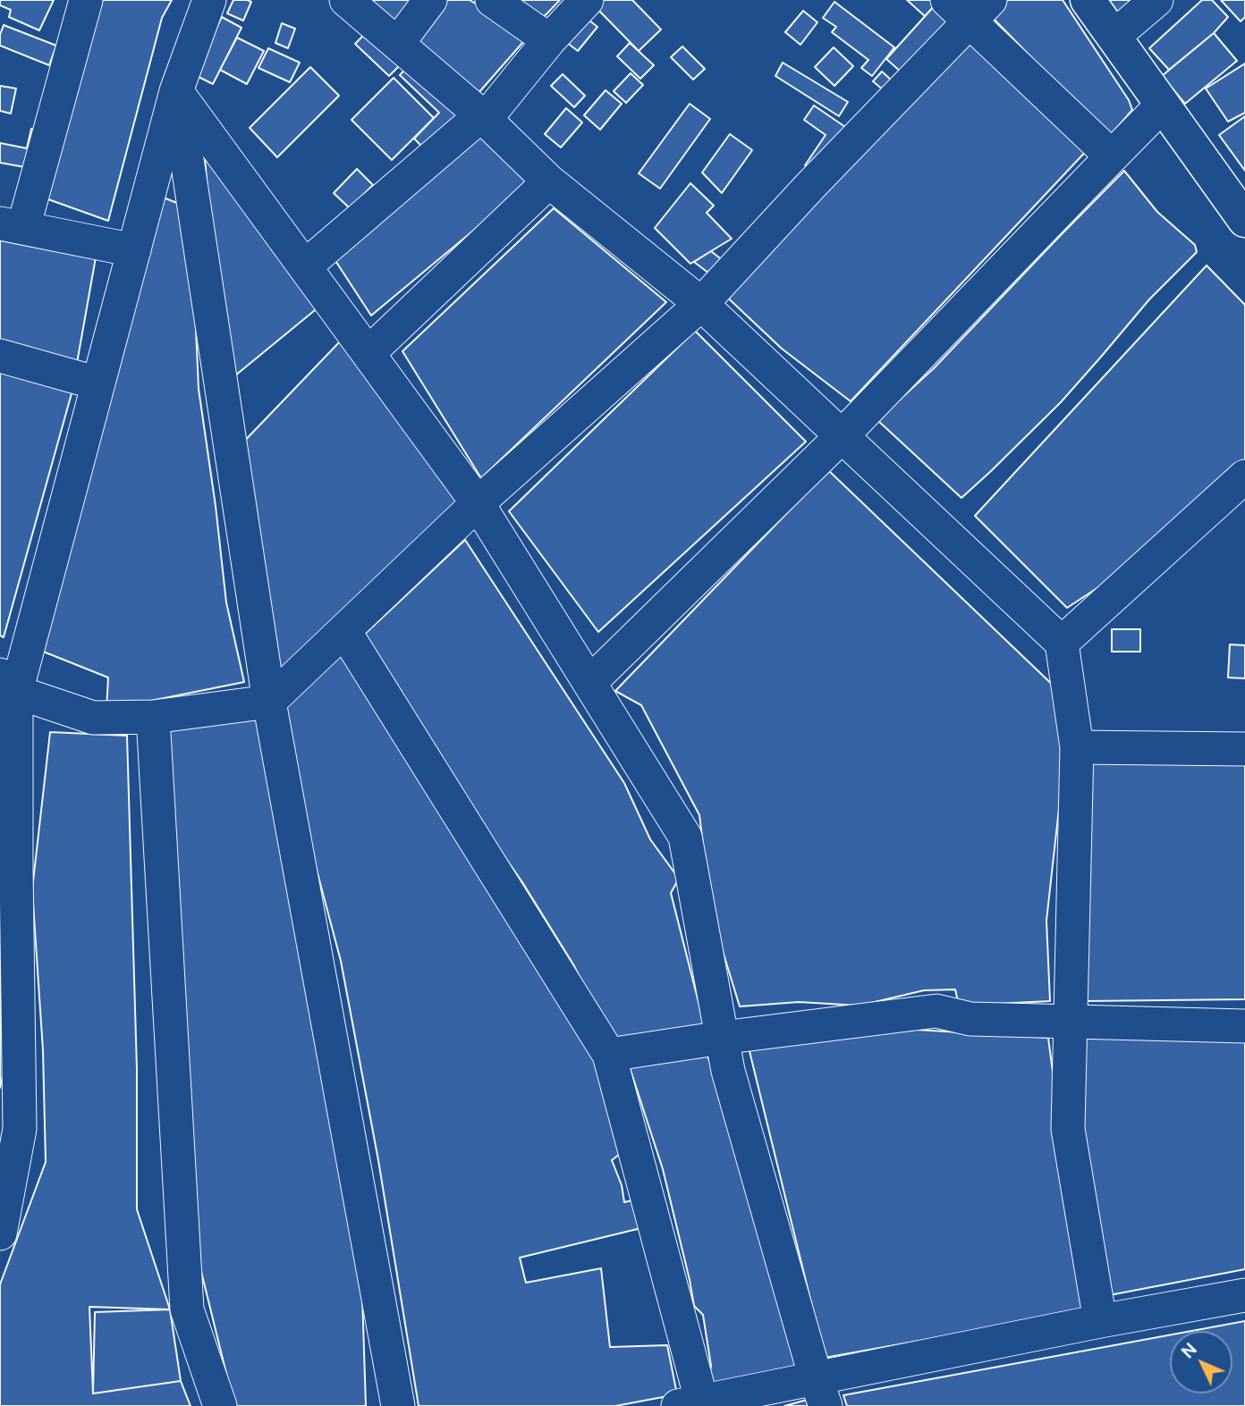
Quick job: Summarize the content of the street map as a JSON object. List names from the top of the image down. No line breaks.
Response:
{"north":"top left"}
